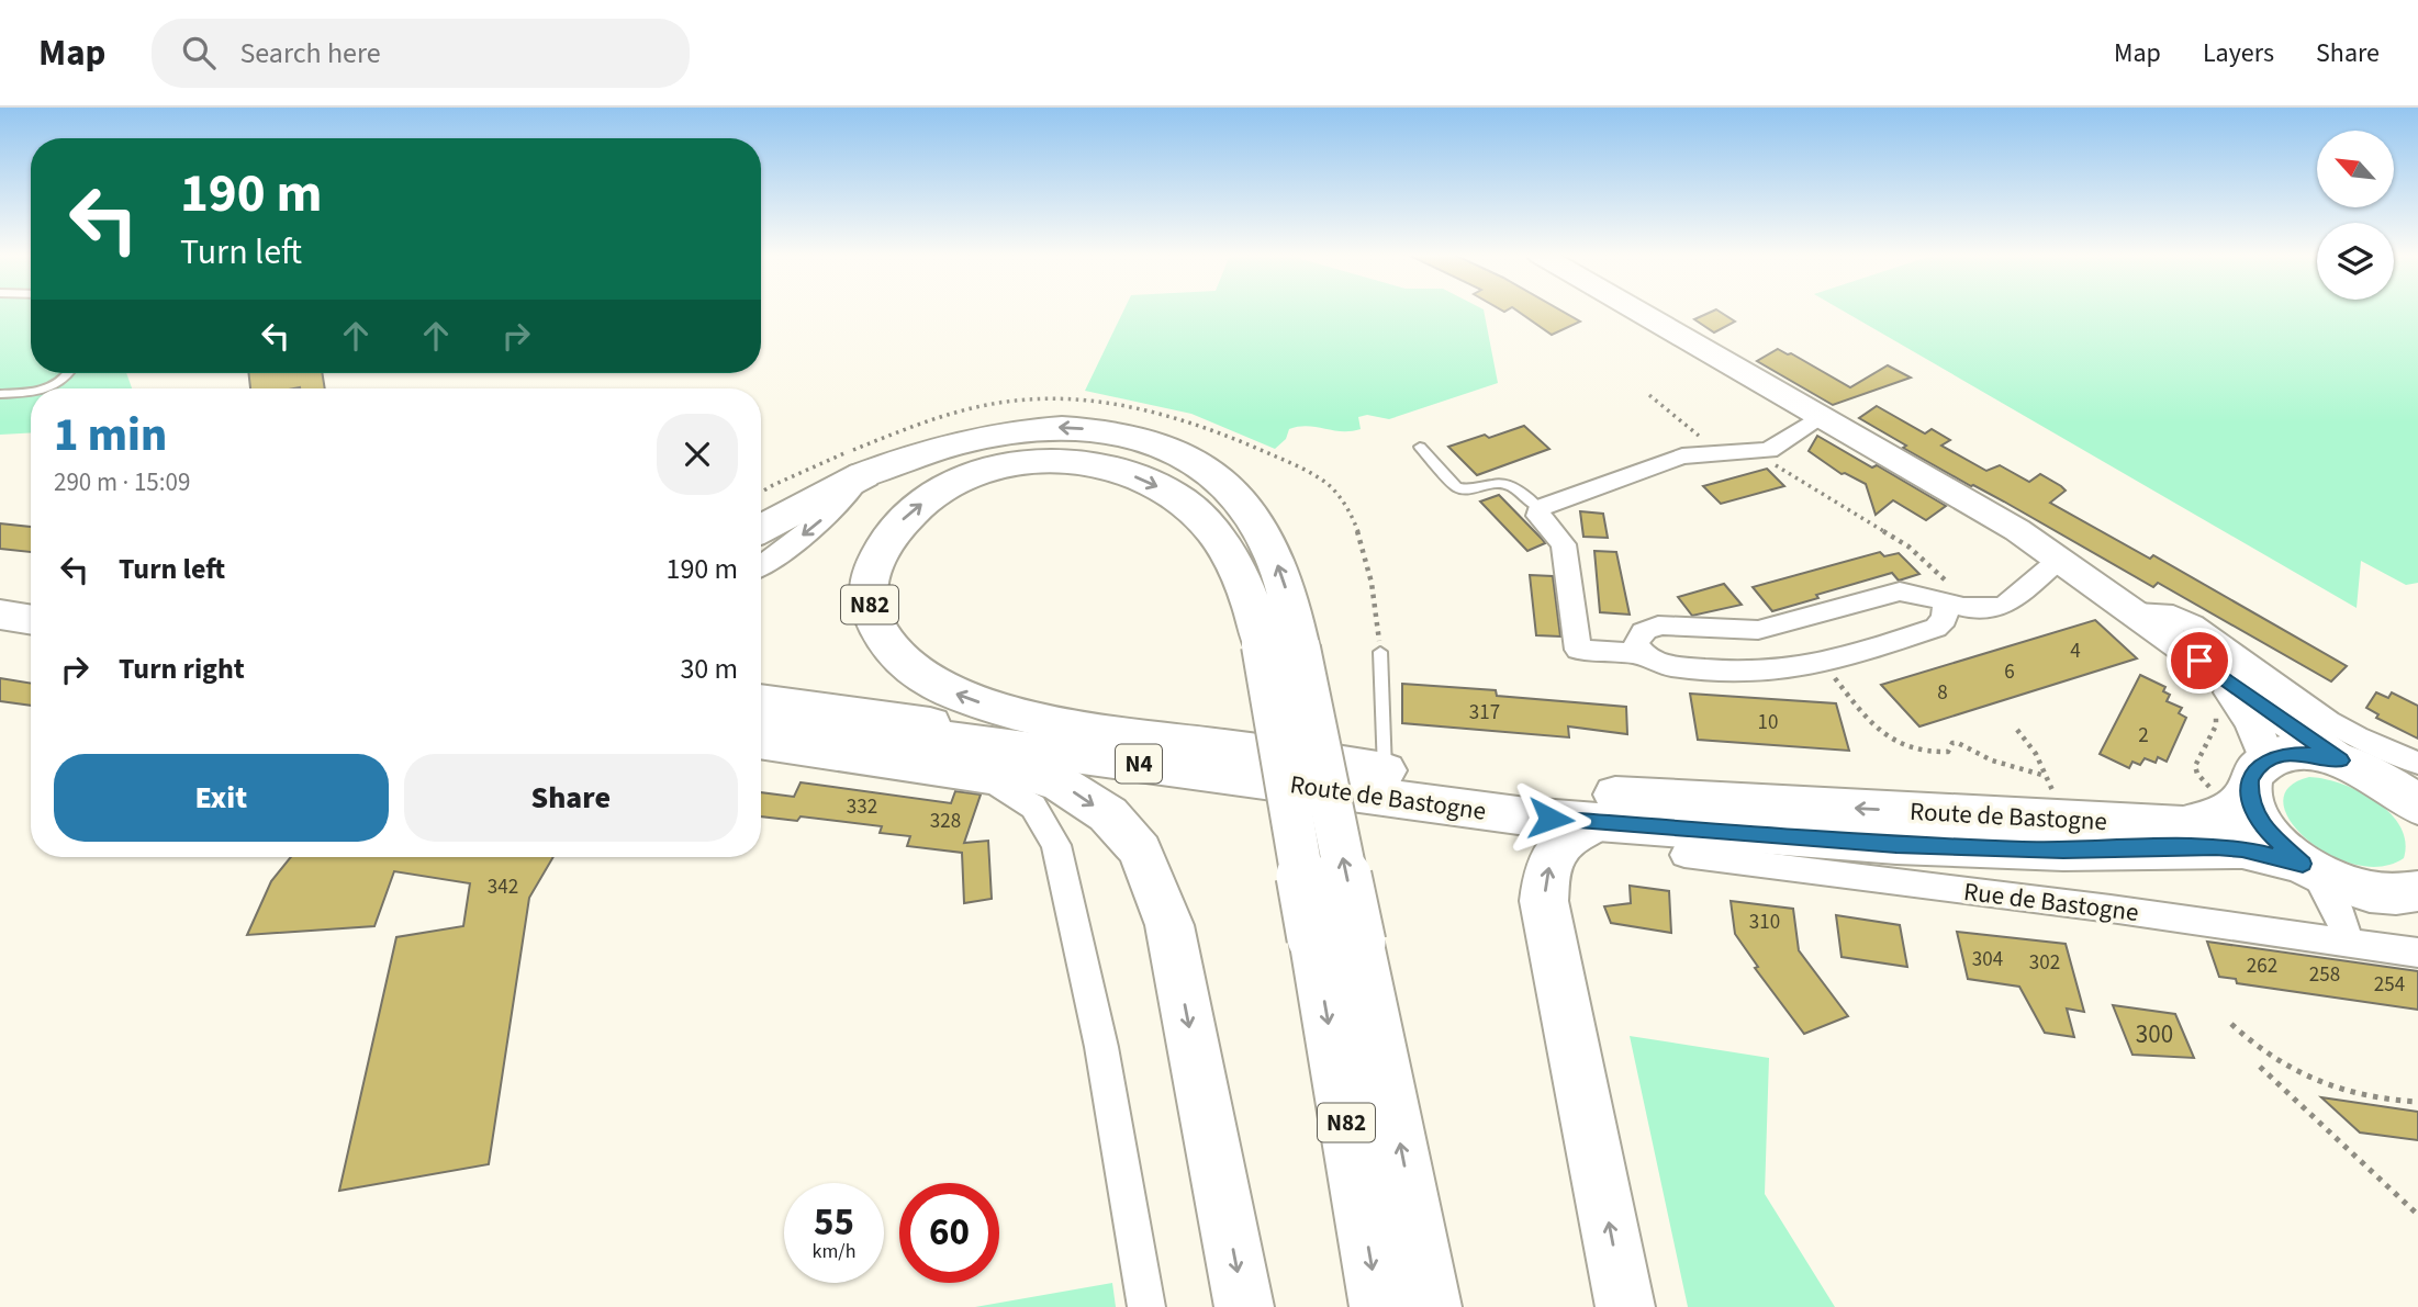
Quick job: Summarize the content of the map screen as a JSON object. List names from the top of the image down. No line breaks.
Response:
{"streets":{"main road":["N82","N4","Route de Bastogne"],"street":["Rue de Bastogne"]},"crossings":[["N82","Route de Bastogne"],["N4","Route de Bastogne"],["N4","Rue de Bastogne"],["Route de Bastogne","Rue de Bastogne"]],"house_numbers":["4","6","8","317","10","2","332","328","342","310","304","302","262","258","254","300"],"north":"top left","page":{"header":"Map","search":"Search here","nav":["Map","Layers","Share"],"turn":["190 m","Turn left"],"heading":["1 min","290 m · 15:09"],"list":[{"name":"Turn left","value":"190 m"},{"name":"Turn right","value":"30 m"}],"buttons":["Exit","Share"],"speed":"55 km/h","limit":"60"}}
